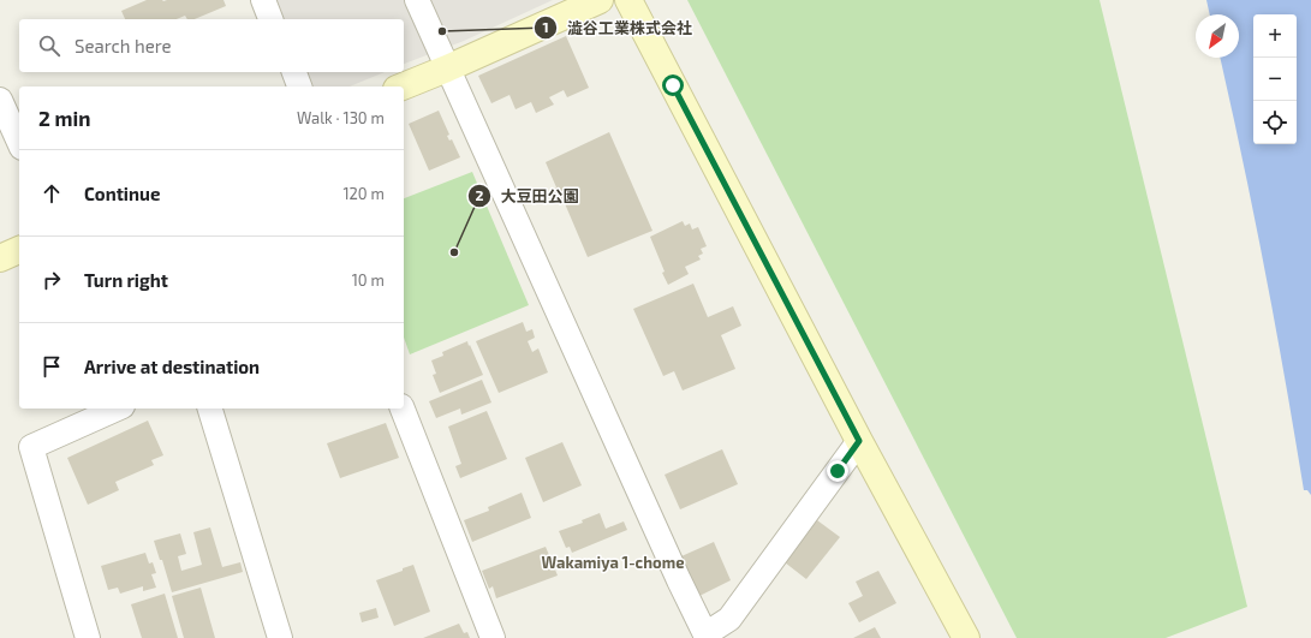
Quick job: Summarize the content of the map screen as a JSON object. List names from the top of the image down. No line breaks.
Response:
{"districts":["Wakamiya 1-chome"],"places":["澁谷工業株式会社","大豆田公園"],"north":"bottom left","page":{"map_buttons":["+","−"],"search":"Search here","heading":["2 min","Walk · 130 m"],"list":[["Continue","120 m"],["Turn right","10 m"],"Arrive at destination"]}}
